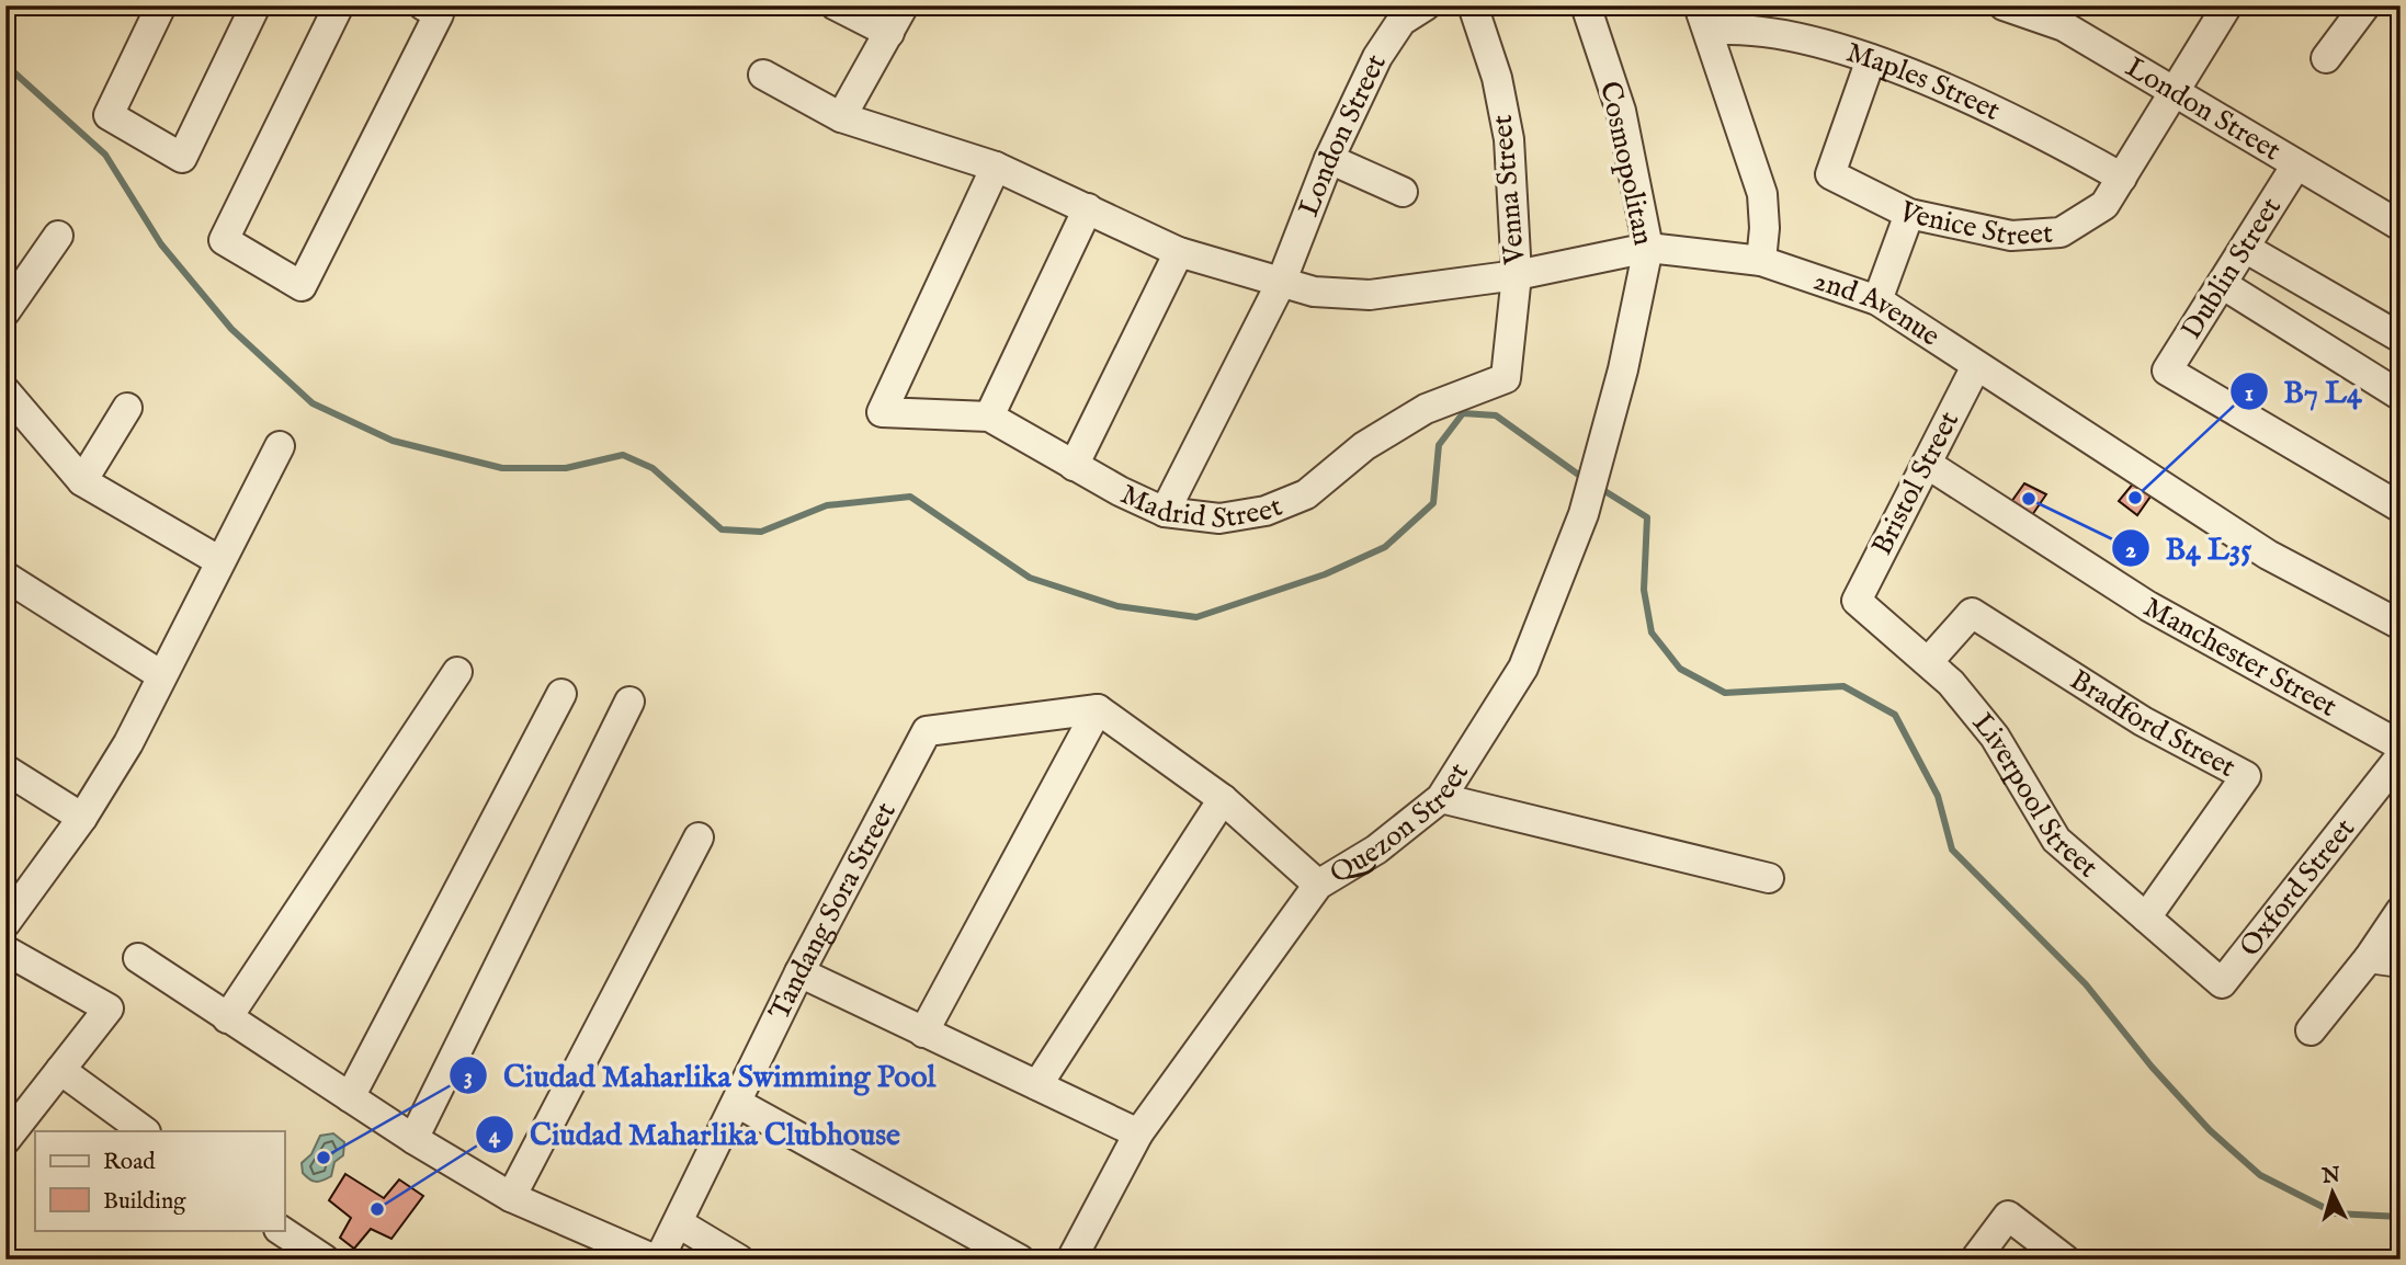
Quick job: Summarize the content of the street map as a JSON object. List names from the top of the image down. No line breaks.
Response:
{"streets":{"street":["Maples Street","London Street","Cosmopolitan","Venna Street","Venice Street","Dublin Street","2nd Avenue","Bristol Street","Madrid Street","Manchester Street","Bradford Street","Liverpool Street","Quezon Street","Oxford Street","Tandang Sora Street"]},"crossings":[["Maples Street","Venice Street"],["London Street","Venice Street"],["London Street","Dublin Street"],["London Street","2nd Avenue"],["London Street","Madrid Street"],["Cosmopolitan","2nd Avenue"],["Cosmopolitan","Quezon Street"],["Venna Street","2nd Avenue"],["Venna Street","Madrid Street"],["2nd Avenue","Bristol Street"],["2nd Avenue","Madrid Street"],["Bristol Street","Manchester Street"],["Bristol Street","Liverpool Street"],["Bradford Street","Liverpool Street"],["Liverpool Street","Oxford Street"]],"places":["B7 L4","B4 L35","Ciudad Maharlika Swimming Pool","Ciudad Maharlika Clubhouse"],"legend":["Road","Building"],"north":"top"}
